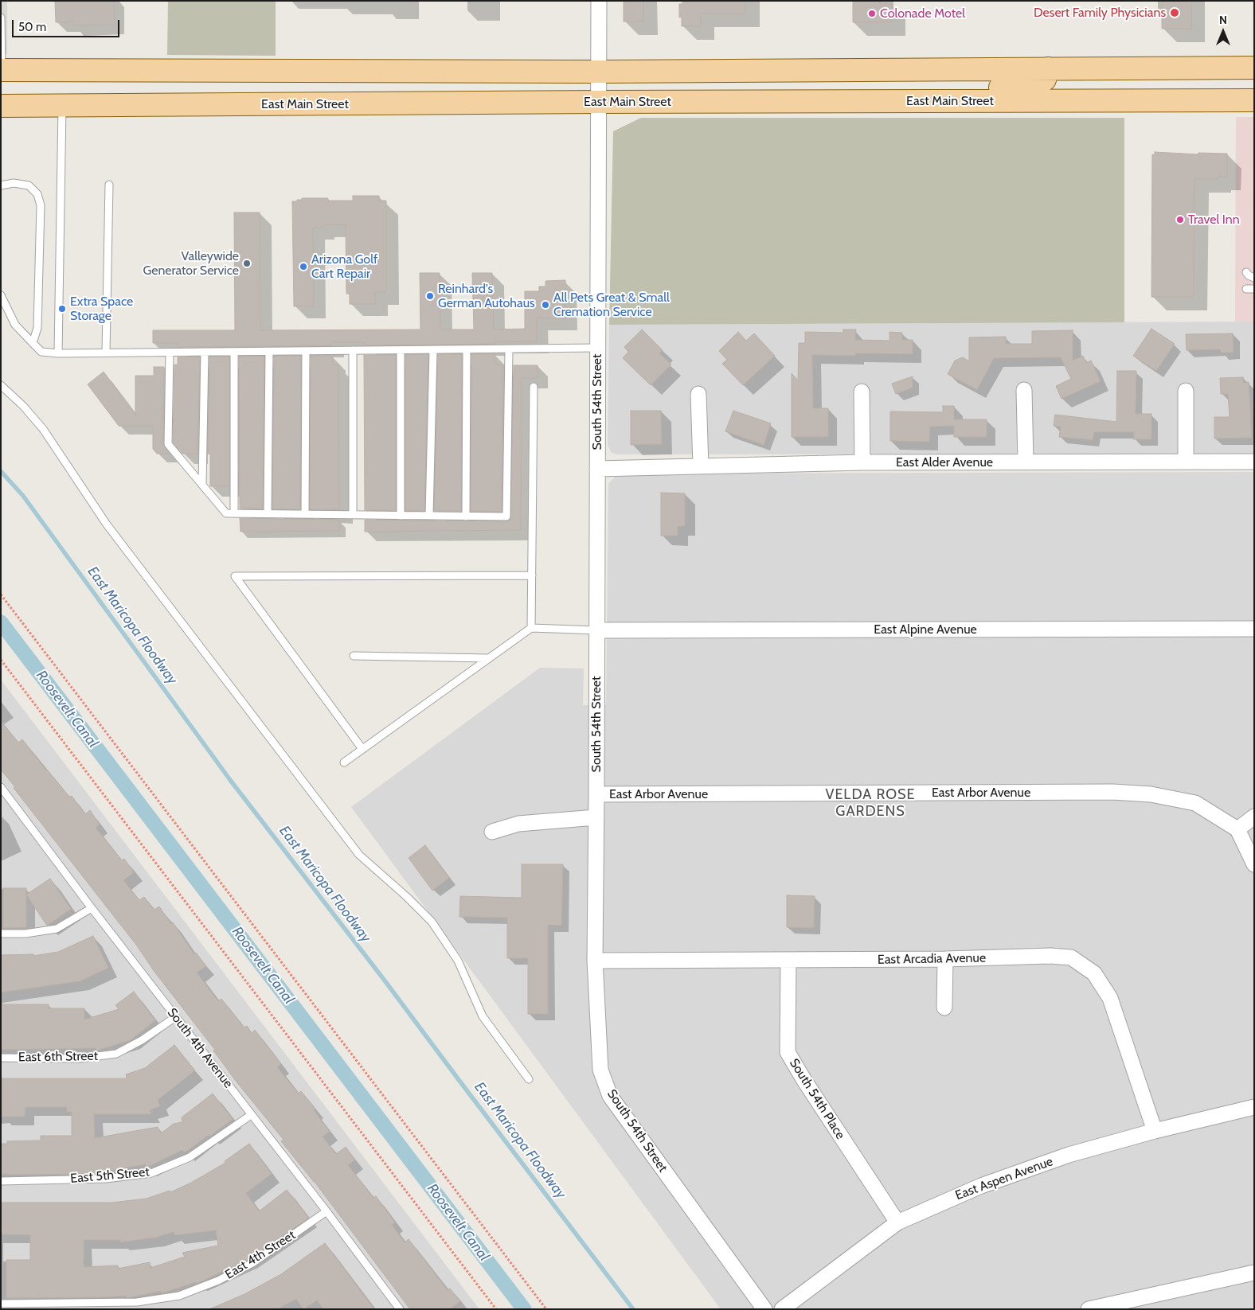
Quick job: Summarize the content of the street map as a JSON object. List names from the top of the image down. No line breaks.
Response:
{"streets":{"main road":["East Main Street"],"street":["South 54th Street","East Alder Avenue","East Alpine Avenue","East Arbor Avenue","East Arcadia Avenue","South 54th Place","East Aspen Avenue"],"lane":["South 4th Avenue","East 6th Street","East 5th Street","East 4th Street"]},"crossings":[["East Main Street","South 54th Street"],["South 54th Street","East Alder Avenue"],["South 54th Street","East Alpine Avenue"],["South 54th Street","East Arbor Avenue"],["South 54th Street","East Arcadia Avenue"],["East Arcadia Avenue","South 54th Place"],["East Arcadia Avenue","East Aspen Avenue"],["South 4th Avenue","East 6th Street"],["South 4th Avenue","East 5th Street"],["South 4th Avenue","East 4th Street"],["South 54th Place","East Aspen Avenue"]],"districts":["VELDA ROSE GARDENS"],"water":["East Maricopa Floodway","Roosevelt Canal"],"places":["Desert Family Physicians","Colonade Motel","Travel Inn","Valleywide Generator Service","Arizona Golf Cart Repair","Reinhard's German Autohaus","All Pets Great & Small Cremation Service","Extra Space Storage"],"scale_bar":"50 m","north":"top"}
